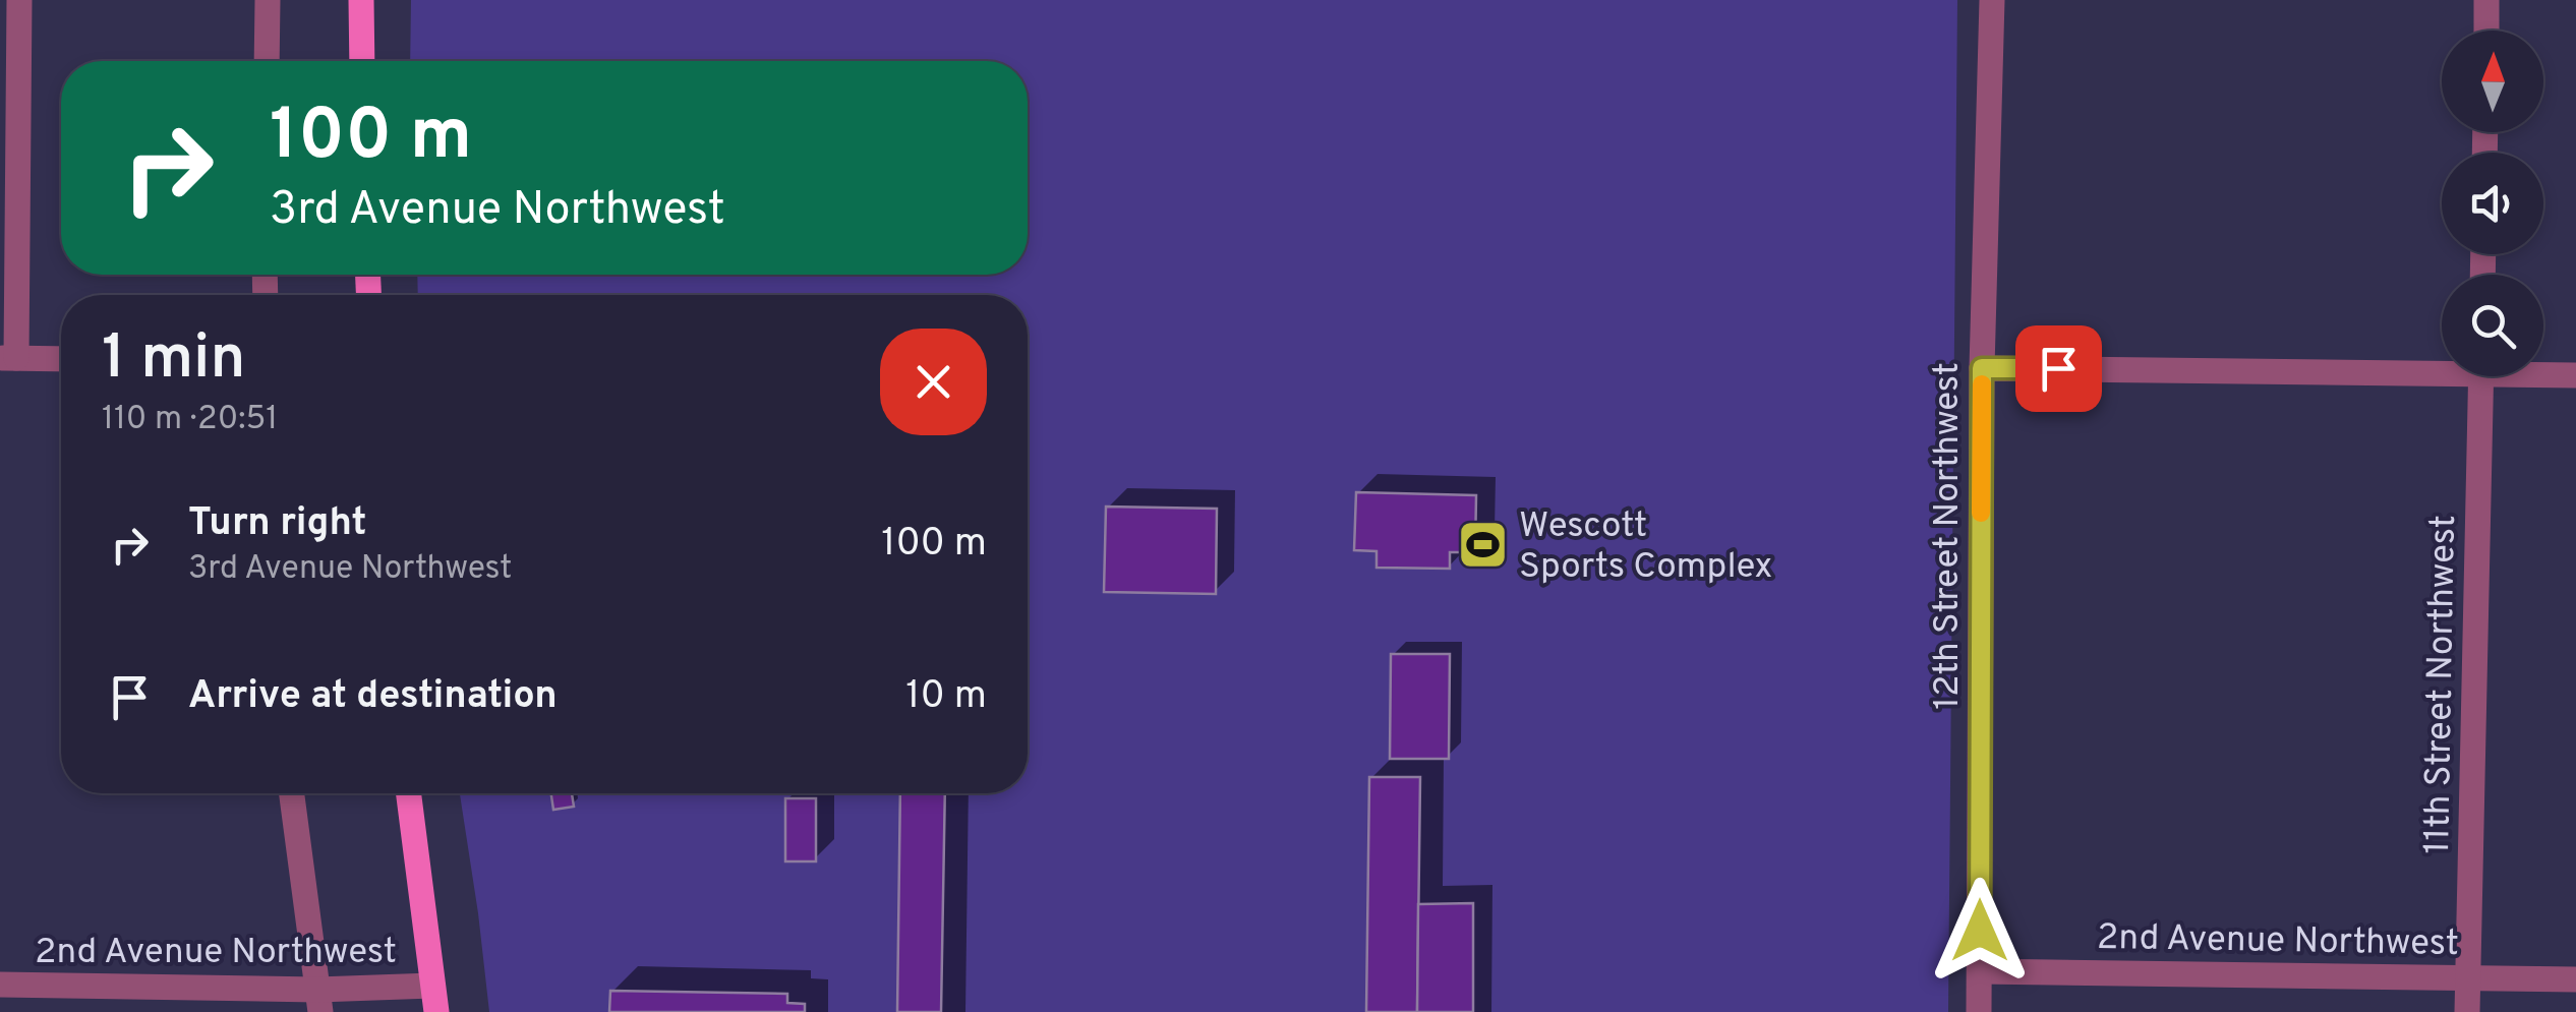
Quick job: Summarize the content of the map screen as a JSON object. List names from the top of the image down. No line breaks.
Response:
{"streets":{"street":["12th Street Northwest","11th Street Northwest","2nd Avenue Northwest"]},"crossings":[["12th Street Northwest","2nd Avenue Northwest"],["11th Street Northwest","2nd Avenue Northwest"]],"places":{"sports":["Wescott Sports Complex"]},"north":"top","page":{"turn":["100 m","3rd Avenue Northwest"],"heading":["1 min","110 m · 20:51"],"list":[{"name":"Turn right","note":"3rd Avenue Northwest","value":"100 m"},{"name":"Arrive at destination","value":"10 m"}]}}
